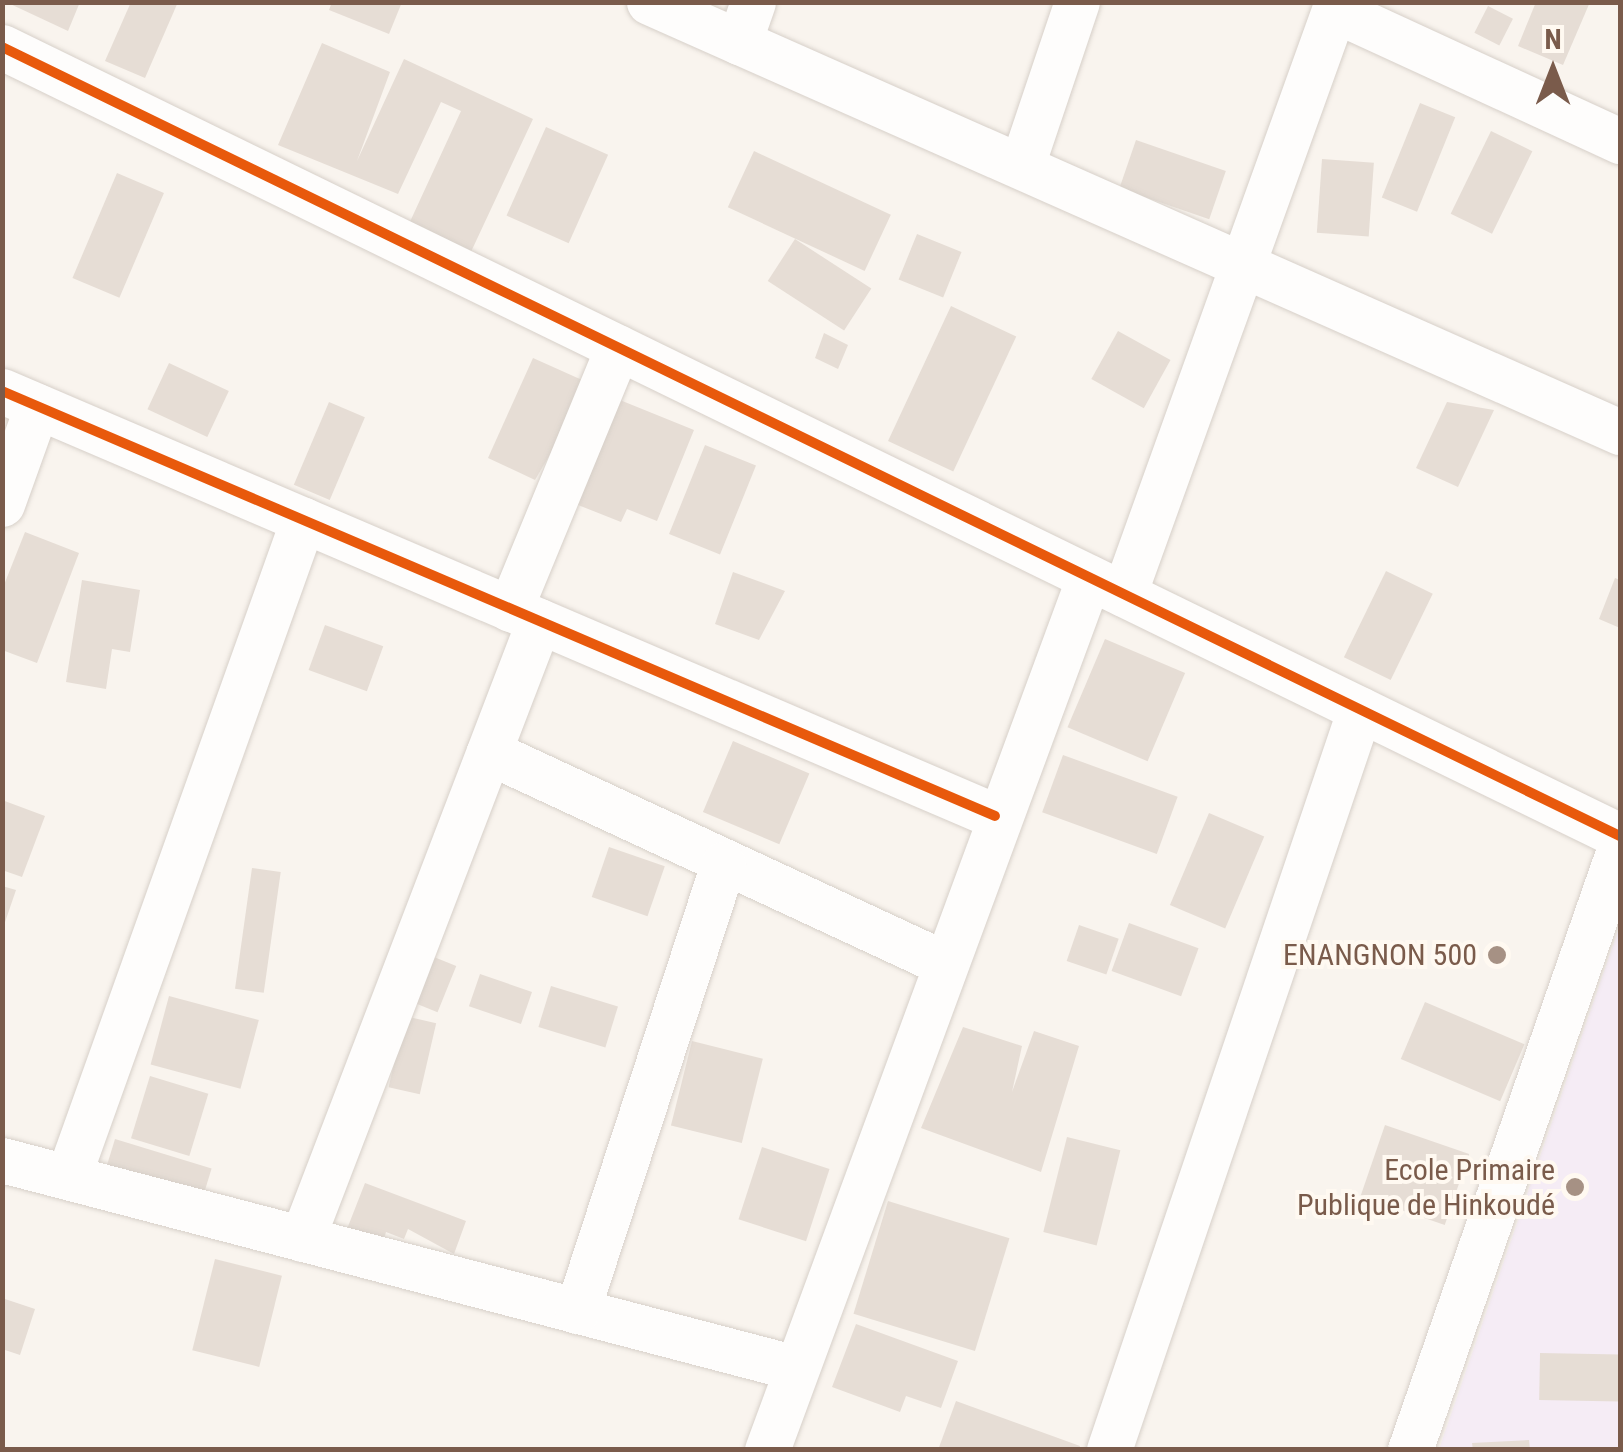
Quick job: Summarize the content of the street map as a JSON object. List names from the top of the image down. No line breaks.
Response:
{"places":["ENANGNON 500","Ecole Primaire Publique de Hinkoudé"],"north":"top"}
